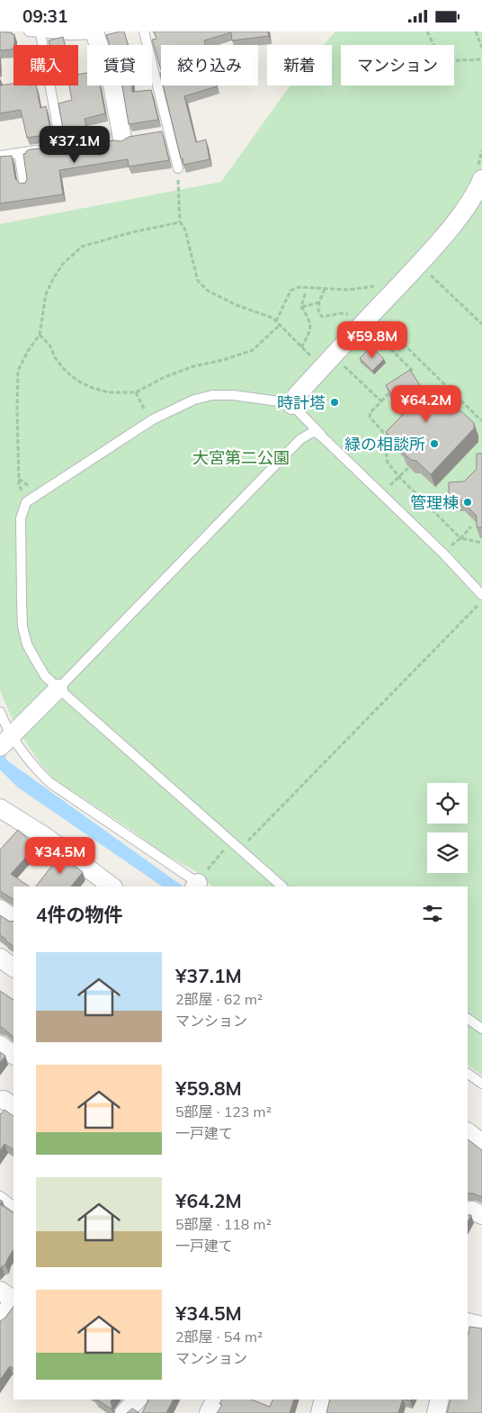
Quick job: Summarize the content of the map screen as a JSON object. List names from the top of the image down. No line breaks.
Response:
{"parks":["大宮第二公園"],"places":["時計塔","緑の相談所","管理棟"],"page":{"status":"09:31","chip":["購入","賃貸","絞り込み","新着","マンション"],"price":["¥37.1M","¥59.8M","¥64.2M","¥34.5M"],"heading":"4件の物件","list":[{"name":"¥37.1M","note":"2部屋 · 62 m² · マンション"},{"name":"¥59.8M","note":"5部屋 · 123 m² · 一戸建て"},{"name":"¥64.2M","note":"5部屋 · 118 m² · 一戸建て"},{"name":"¥34.5M","note":"2部屋 · 54 m² · マンション"}]}}
